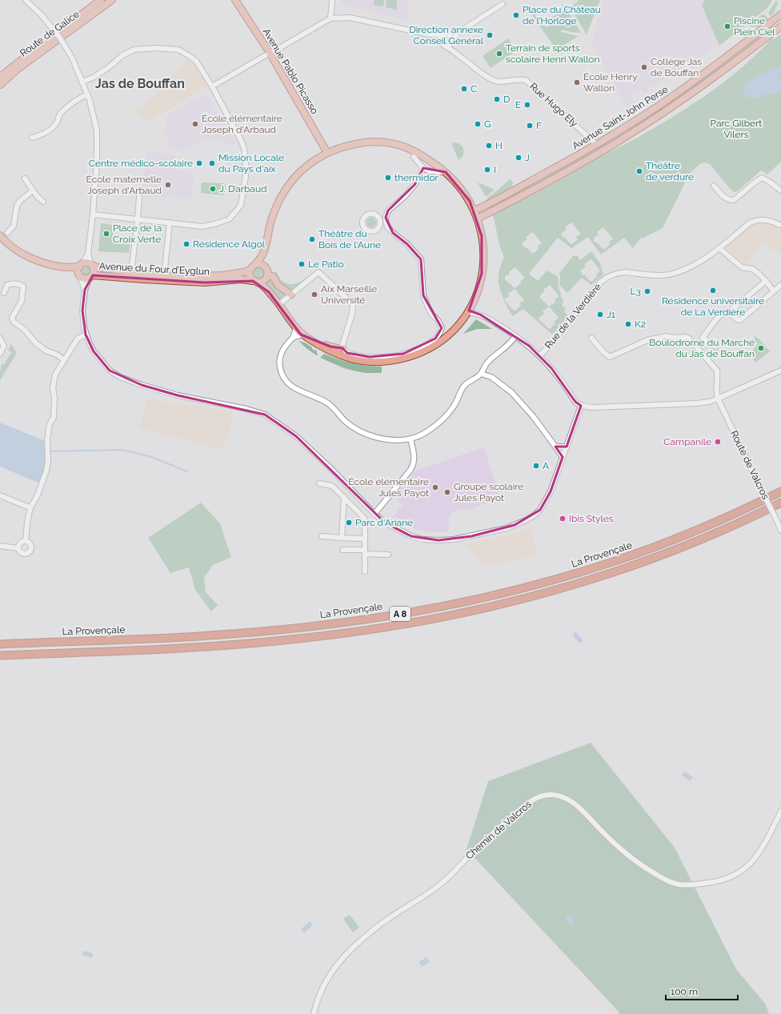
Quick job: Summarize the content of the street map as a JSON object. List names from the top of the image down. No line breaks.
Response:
{"streets":{"highway":["La Provençale","A 8"],"main road":["Route de Galice","Avenue Pablo Picasso","Avenue Saint-John Perse","Avenue du Four d’Eyglun"],"street":["Rue Hugo Ely","Rue de la Verdière","Route de Valcros","Chemin de Valcros"]},"crossings":[["Rue Hugo Ely","Avenue Saint-John Perse"]],"districts":["Jas de Bouffan"],"parks":["Parc Gilbert Vilers"],"places":["Place du Château de l’Horloge","Piscine Plein Ciel","Direction annexe Conseil Général","Terrain de sports scolaire Henri Wallon","Collège Jas de Bouffan","École Henry Wallon","C","D","E","École élémentaire Joseph d'Arbaud","G","F","H","J","Centre médico-scolaire","Mission Locale du Pays d'aix","I","Théâtre de verdure","thermidor","École maternelle Joseph d'Arbaud","J. D’arbaud","Place de la Croix Verte","Théâtre du Bois de l'Aune","Résidence Algol","Le Patio","Résidence universitaire de La Verdière","L3","Aix Marseille Université","J1","K2","Boulodrome du Marché du Jas de Bouffan","Campanile","A","École élémentaire Jules Payot","Groupe scolaire Jules Payot","Ibis Styles","Parc d'Ariane"],"scale_bar":"100 m"}
